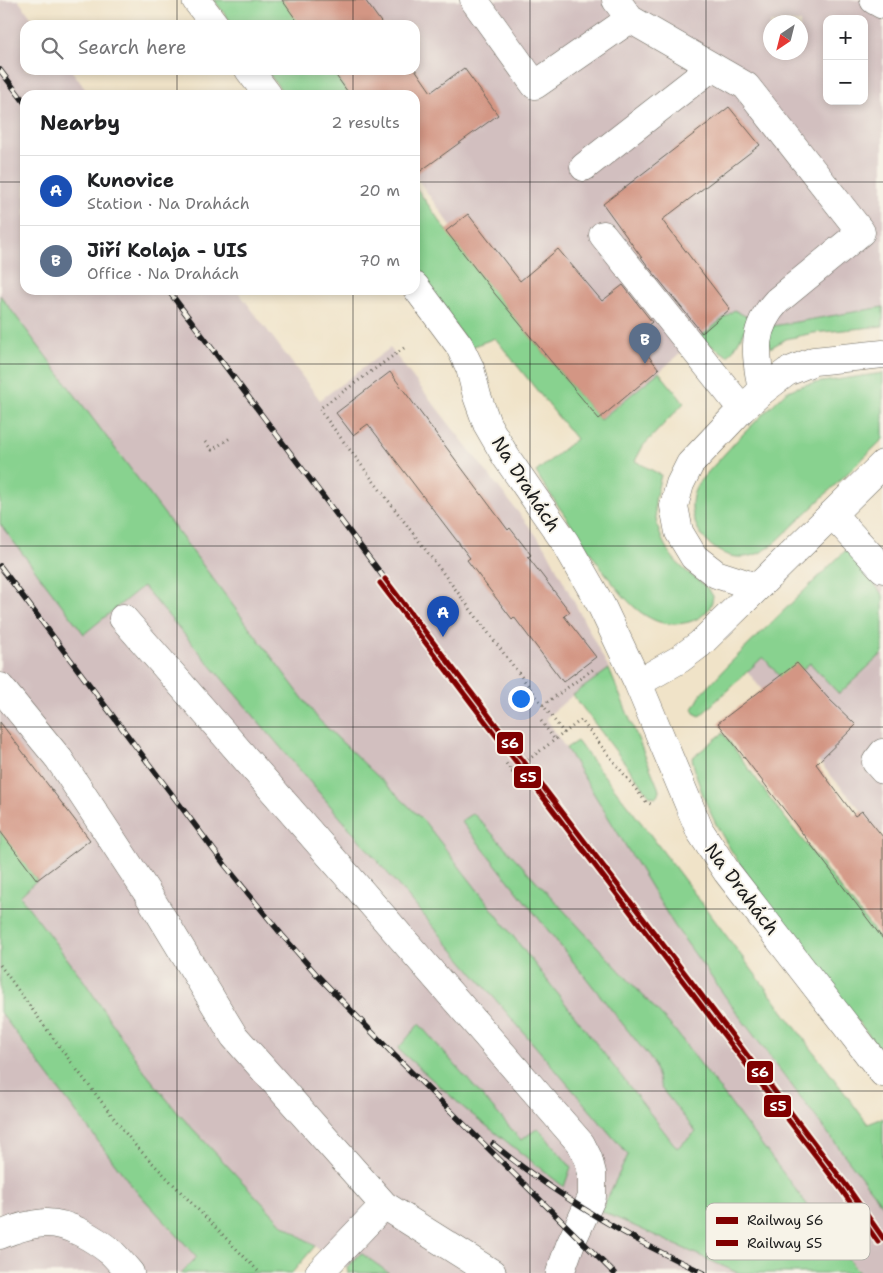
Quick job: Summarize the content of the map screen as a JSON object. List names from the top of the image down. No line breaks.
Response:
{"streets":{"street":["Na Drahách"]},"lines":["rail line S6","rail line S5"],"legend":["Railway S6","Railway S5"],"north":"bottom left","page":{"map_buttons":["+","−"],"search":"Search here","heading":["Nearby","2 results"],"list":[{"mark":"A","name":"Kunovice","note":"Station · Na Drahách","value":"20 m"},{"mark":"B","name":"Jiří Kolaja - UIS","note":"Office · Na Drahách","value":"70 m"}],"pins":["B","A"]}}
